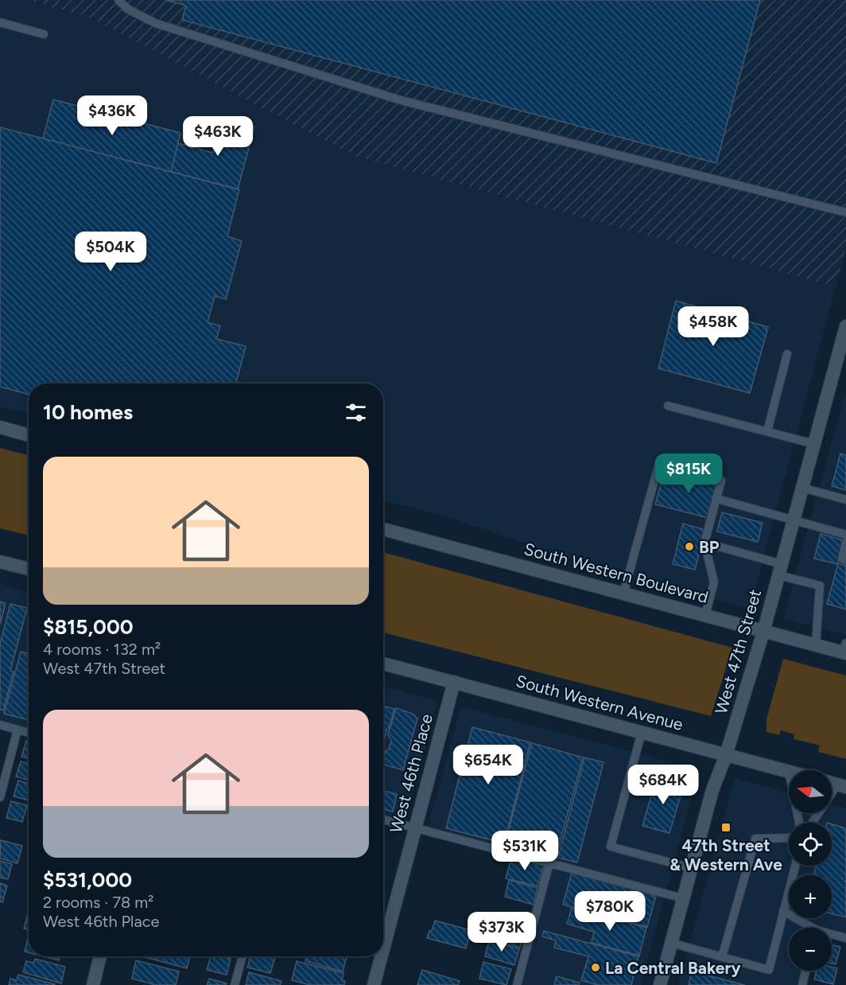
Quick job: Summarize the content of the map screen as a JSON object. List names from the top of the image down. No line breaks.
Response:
{"streets":{"main road":["South Western Boulevard","West 47th Street","South Western Avenue","West 46th Place"]},"crossings":[["South Western Boulevard","West 47th Street"],["West 47th Street","South Western Avenue"],["South Western Avenue","West 46th Place"]],"places":{"other":["BP","La Central Bakery"],"transit":["47th Street & Western Ave"]},"north":"left","page":{"price":["$436K","$463K","$504K","$458K","$815K","$654K","$684K","$531K","$780K","$373K"],"heading":"10 homes","list":[{"name":"$815,000","note":"4 rooms · 132 m² · West 47th Street"},{"name":"$531,000","note":"2 rooms · 78 m² · West 46th Place"}],"map_buttons":["+","−"]}}
